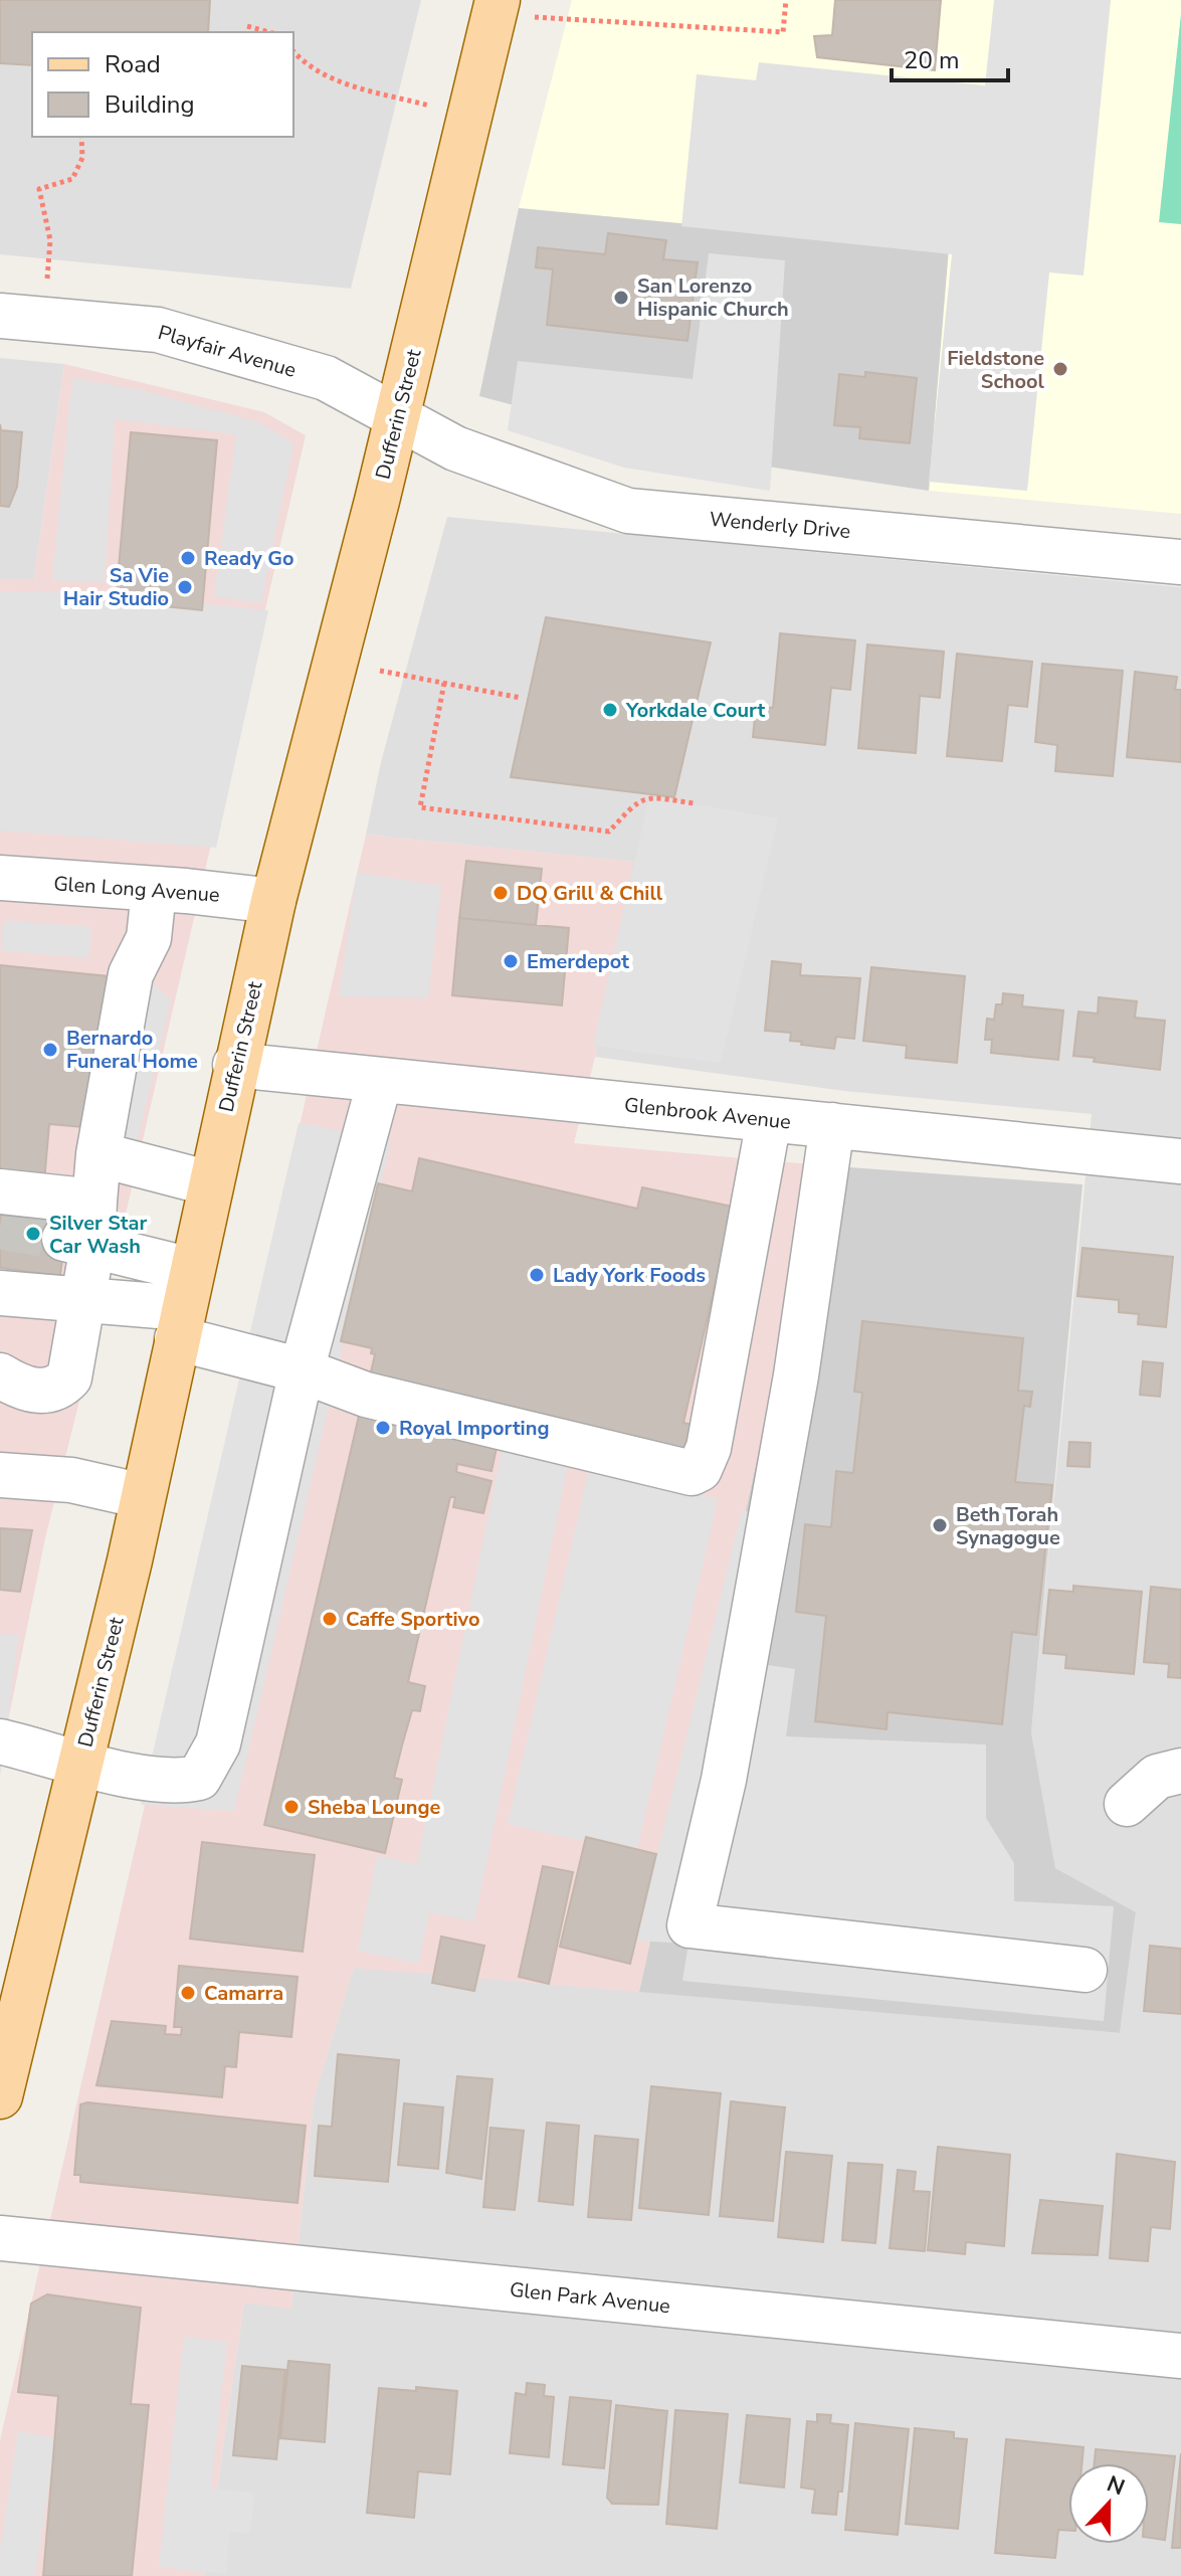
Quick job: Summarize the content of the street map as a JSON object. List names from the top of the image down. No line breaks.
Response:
{"streets":{"main road":["Dufferin Street"],"street":["Playfair Avenue","Wenderly Drive","Glen Long Avenue","Glenbrook Avenue","Glen Park Avenue"]},"crossings":[["Playfair Avenue","Dufferin Street"],["Playfair Avenue","Wenderly Drive"],["Dufferin Street","Wenderly Drive"],["Dufferin Street","Glen Long Avenue"],["Dufferin Street","Glenbrook Avenue"]],"places":["San Lorenzo Hispanic Church","Fieldstone School","Ready Go","Sa Vie Hair Studio","Yorkdale Court","DQ Grill & Chill","Emerdepot","Bernardo Funeral Home","Silver Star Car Wash","Lady York Foods","Royal Importing","Beth Torah Synagogue","Caffe Sportivo","Sheba Lounge","Camarra"],"legend":["Road","Building"],"scale_bar":"20 m","north":"top"}
